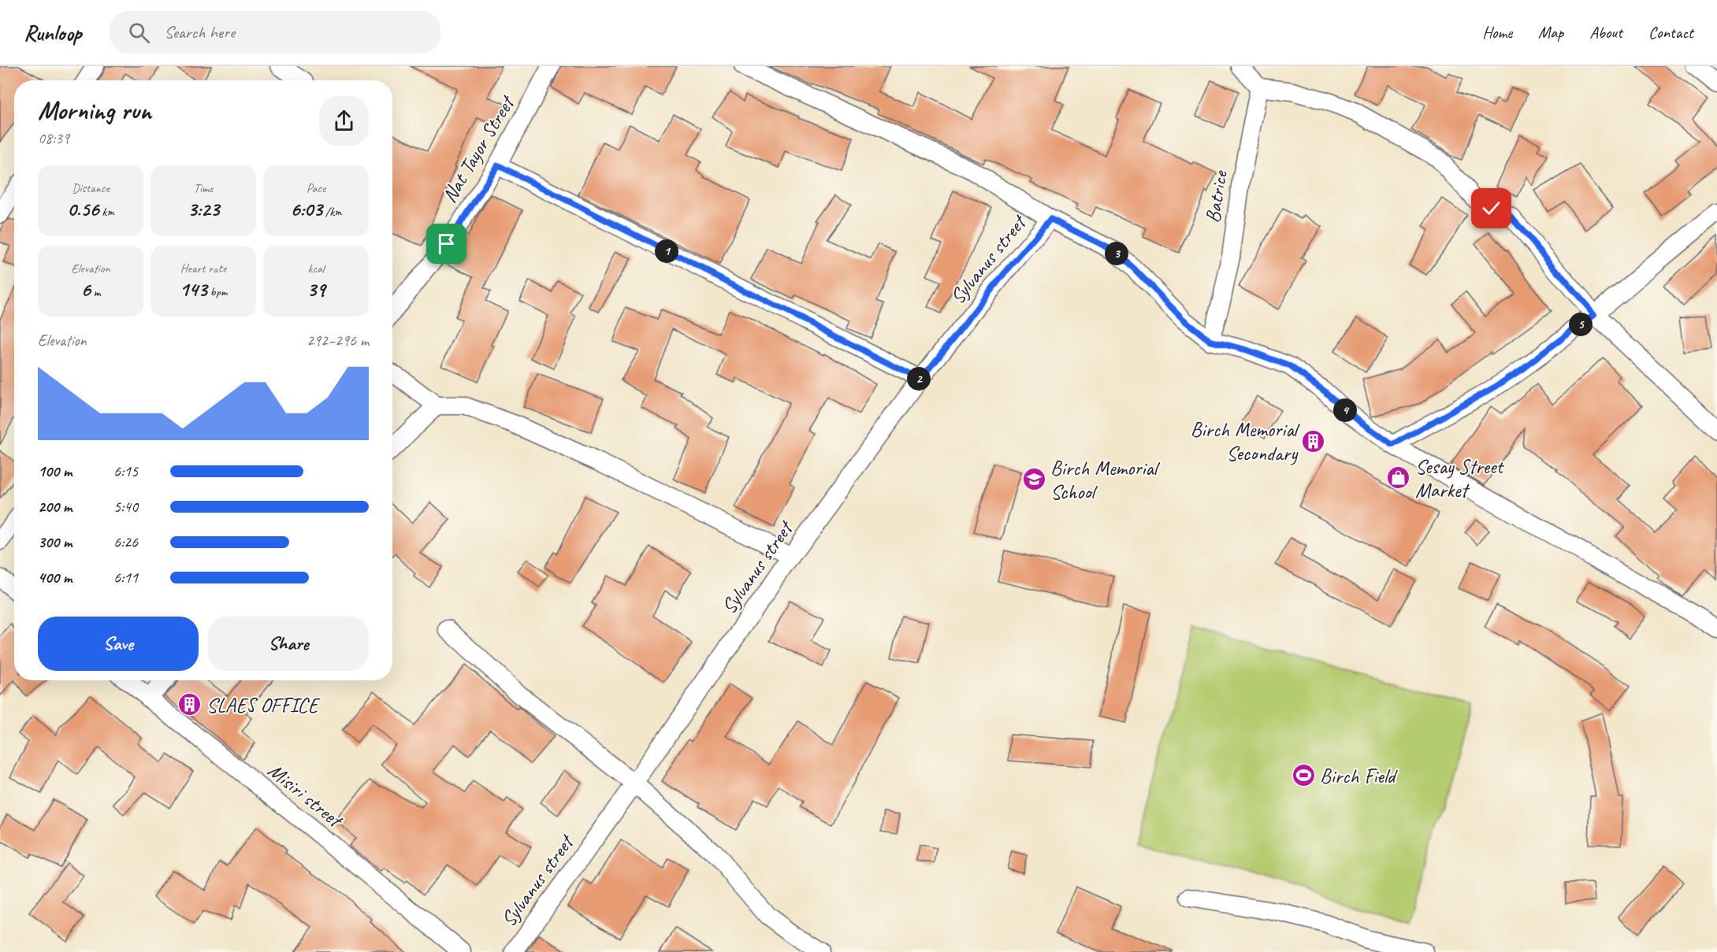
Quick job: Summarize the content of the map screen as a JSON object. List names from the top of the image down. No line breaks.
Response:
{"streets":{"street":["Nat Tayor Street","Batrice","Sylvanus street","Misiri street"]},"places":{"building":["Birch Memorial Secondary","SLAES OFFICE"],"shop":["Sesay Street Market"],"school or university":["Birch Memorial School"],"sports":["Birch Field"]},"page":{"header":"Runloop","search":"Search here","nav":["Home","Map","About","Contact"],"heading":["Morning run","08:39"],"stats":[["Distance","0.56 km"],["Time","3:23"],["Pace","6:03 /km"],["Elevation","6 m"],["Heart rate","143 bpm"],["kcal","39"]],"pins":["1","3","5","2","4"],"chart":["Elevation","292–296 m"],"list":[{"name":"100 m","note":"6:15"},{"name":"200 m","note":"5:40"},{"name":"300 m","note":"6:26"},{"name":"400 m","note":"6:11"}],"buttons":["Save","Share"]}}
